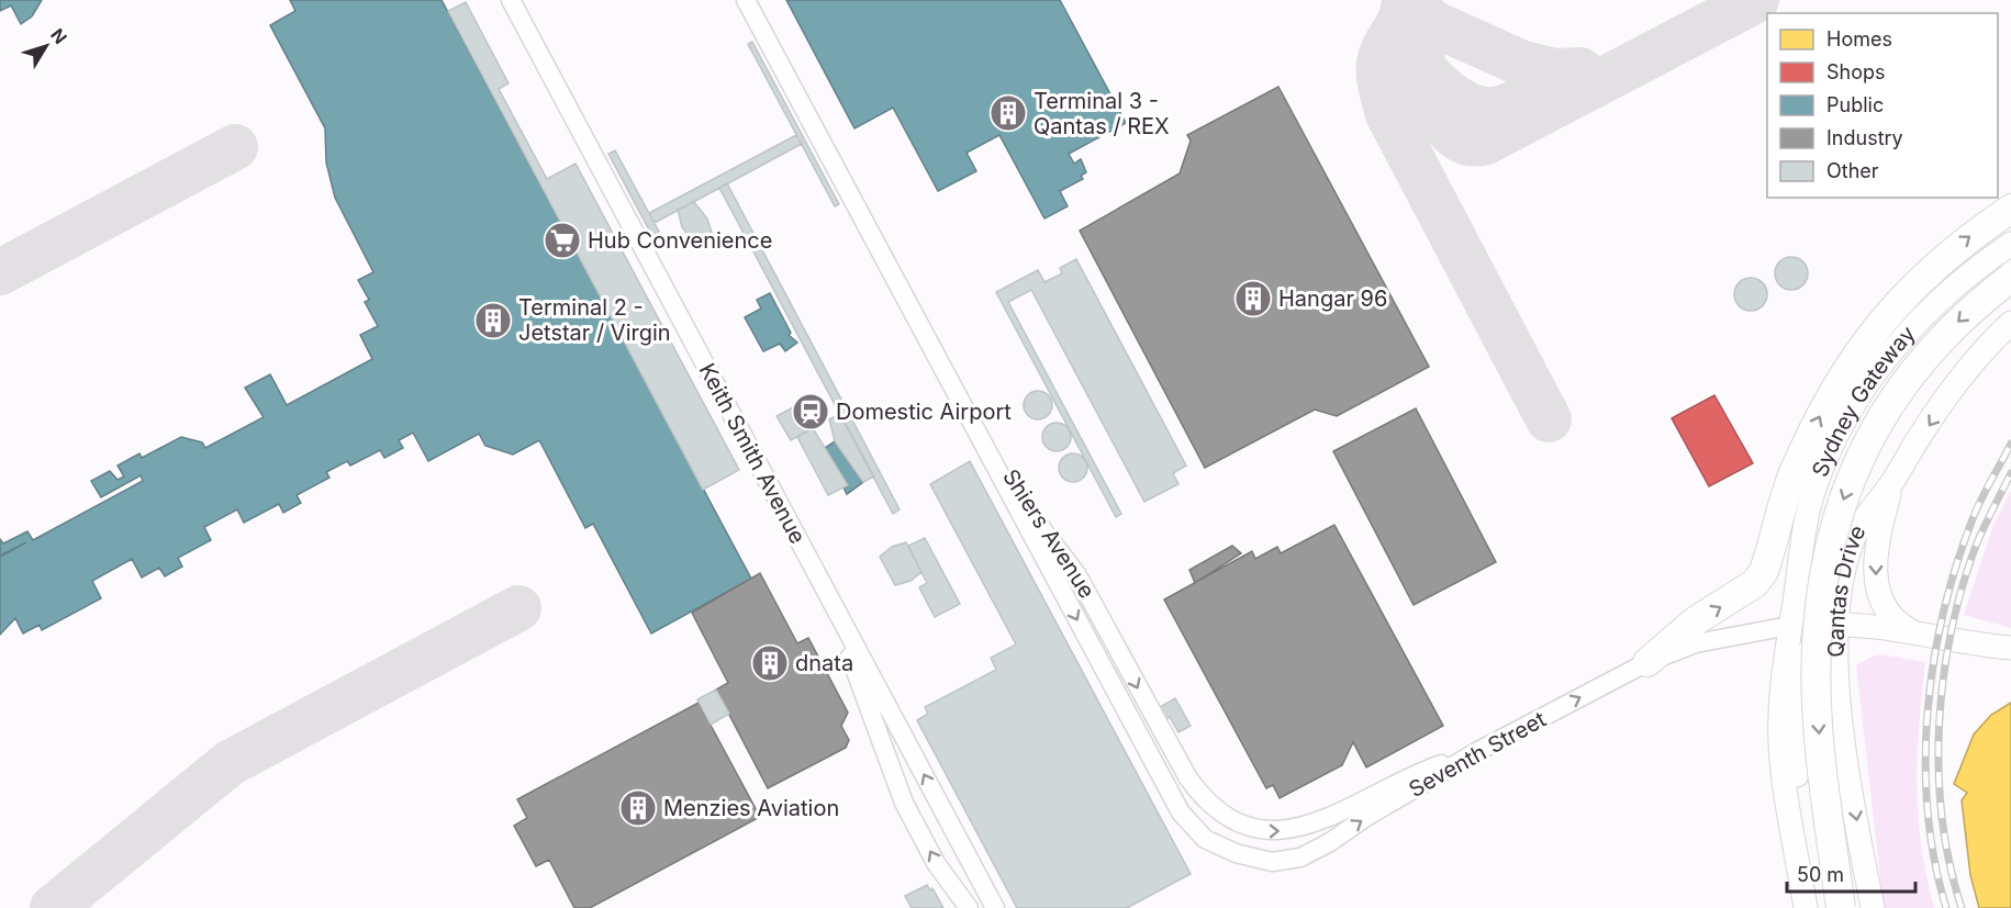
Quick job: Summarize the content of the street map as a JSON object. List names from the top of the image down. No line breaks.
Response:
{"streets":{"main road":["Sydney Gateway","Qantas Drive"],"street":["Keith Smith Avenue","Shiers Avenue","Seventh Street"]},"crossings":[["Sydney Gateway","Seventh Street"],["Shiers Avenue","Seventh Street"]],"one_way":["Keith Smith Avenue","Shiers Avenue","Seventh Street"],"places":{"building":["Terminal 3 - Qantas / REX","Hangar 96","Terminal 2 - Jetstar / Virgin","dnata","Menzies Aviation"],"supermarket":["Hub Convenience"],"station":["Domestic Airport"]},"legend":["Homes","Shops","Public","Industry","Other"],"scale_bar":"50 m","north":"top right"}
